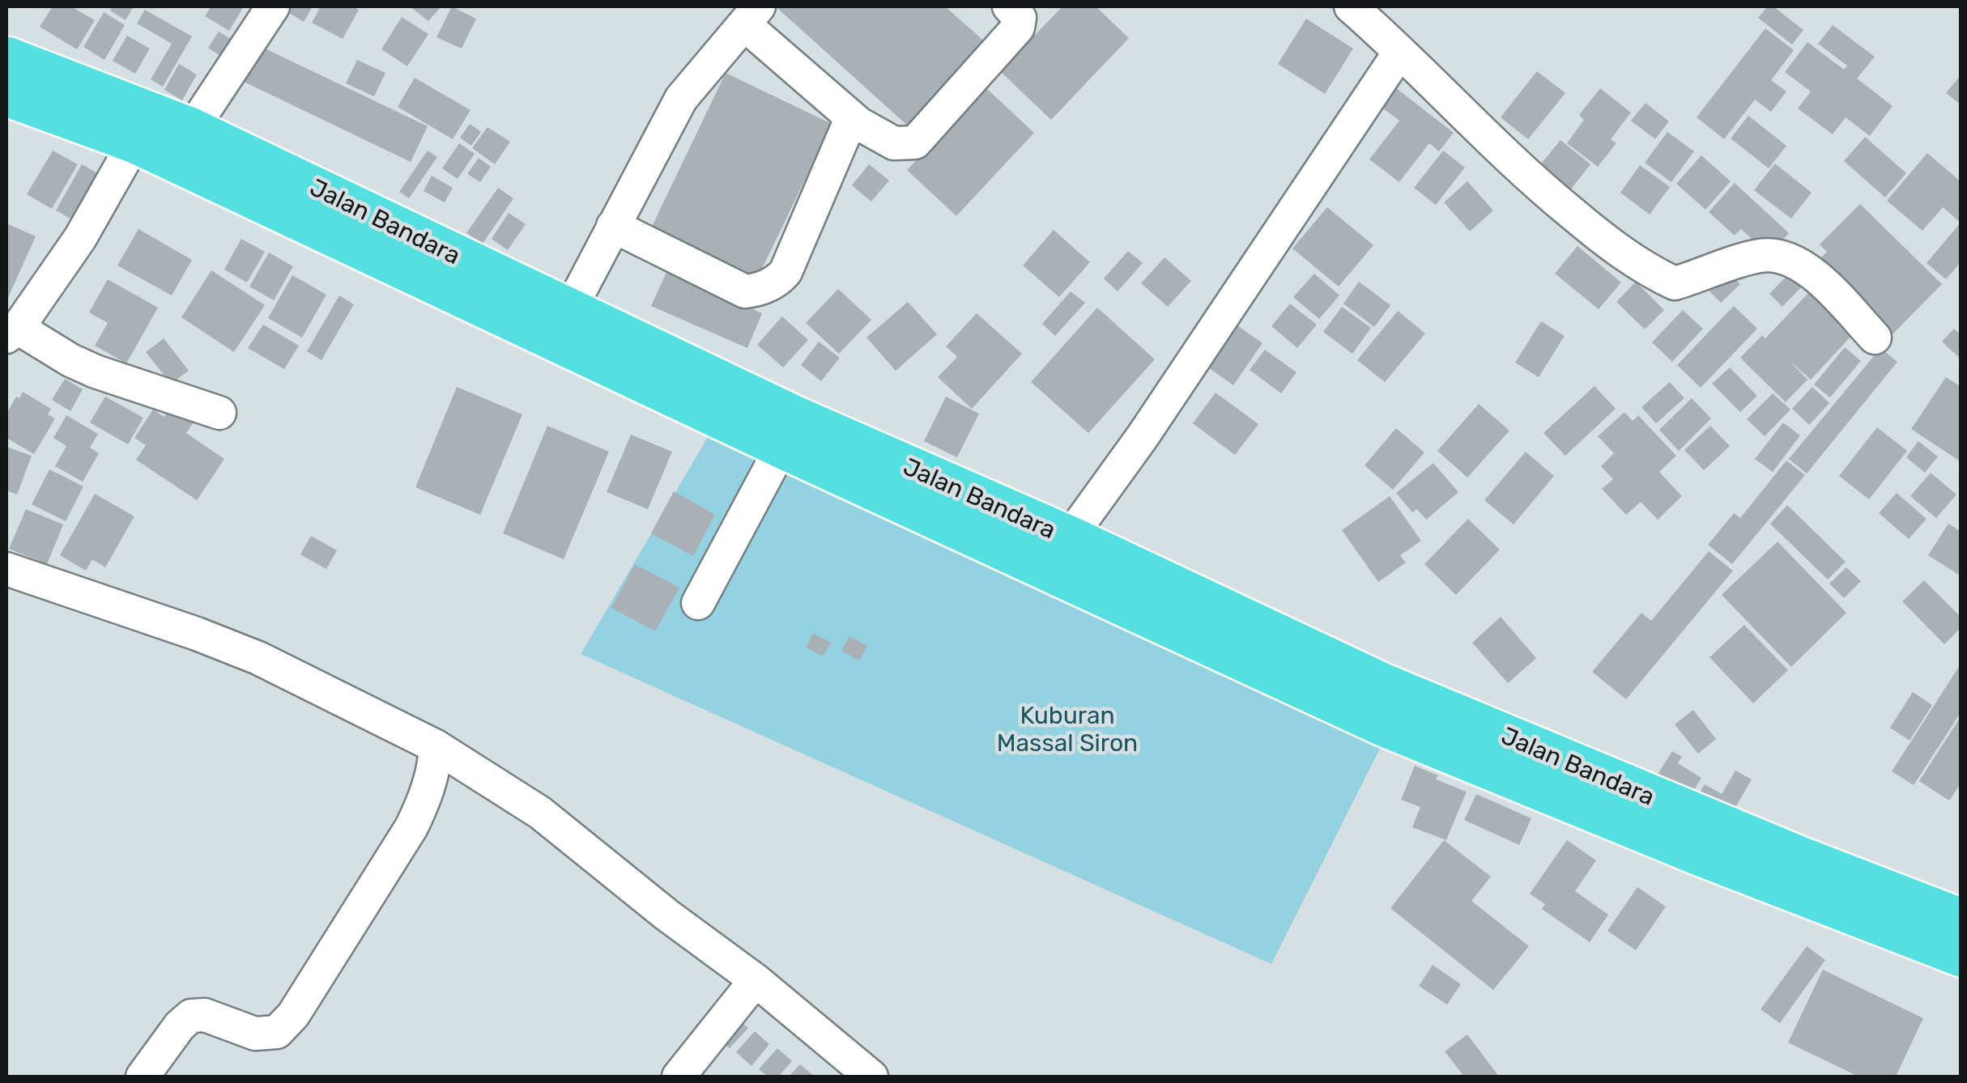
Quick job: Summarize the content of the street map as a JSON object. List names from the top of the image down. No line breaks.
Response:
{"streets":{"highway":["Jalan Bandara"]},"parks":["Kuburan Massal Siron"]}
